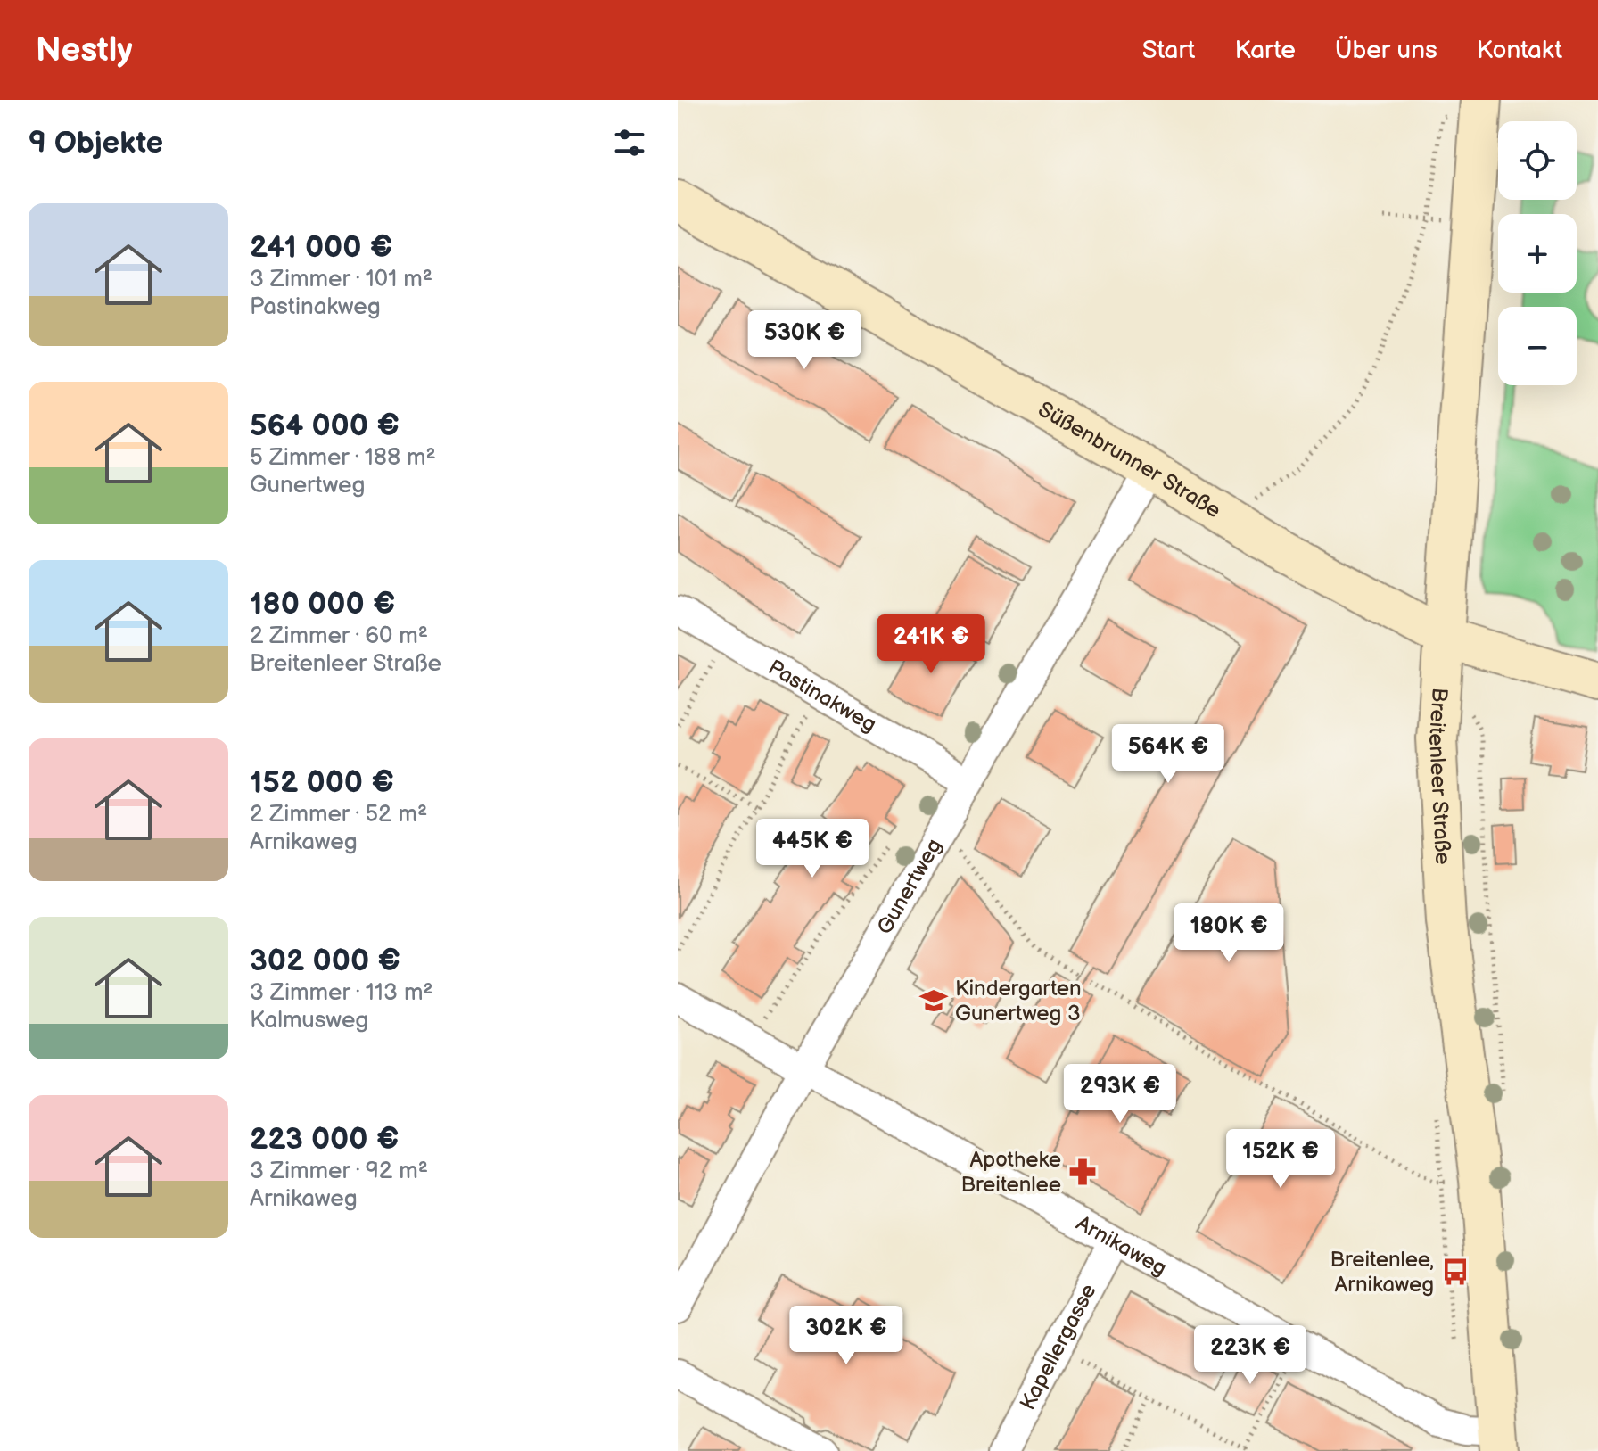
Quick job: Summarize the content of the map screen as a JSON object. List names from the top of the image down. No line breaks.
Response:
{"streets":{"main road":["Süßenbrunner Straße","Breitenleer Straße"],"street":["Pastinakweg","Gunertweg","Arnikaweg","Kapellergasse"]},"crossings":[["Süßenbrunner Straße","Breitenleer Straße"],["Süßenbrunner Straße","Gunertweg"],["Pastinakweg","Gunertweg"],["Breitenleer Straße","Arnikaweg"],["Gunertweg","Arnikaweg"],["Arnikaweg","Kapellergasse"]],"places":{"school or university":["Kindergarten Gunertweg 3"],"pharmacy":["Apotheke Breitenlee"],"bus stop":["Breitenlee, Arnikaweg"]},"page":{"header":"Nestly","nav":["Start","Karte","Über uns","Kontakt"],"heading":"9 Objekte","map_buttons":["+","−"],"list":[{"name":"241 000 €","note":"3 Zimmer · 101 m² · Pastinakweg"},{"name":"564 000 €","note":"5 Zimmer · 188 m² · Gunertweg"},{"name":"180 000 €","note":"2 Zimmer · 60 m² · Breitenleer Straße"},{"name":"152 000 €","note":"2 Zimmer · 52 m² · Arnikaweg"},{"name":"302 000 €","note":"3 Zimmer · 113 m² · Kalmusweg"},{"name":"223 000 €","note":"3 Zimmer · 92 m² · Arnikaweg"}],"price":["530K €","241K €","564K €","445K €","180K €","293K €","152K €","302K €","223K €"]}}
